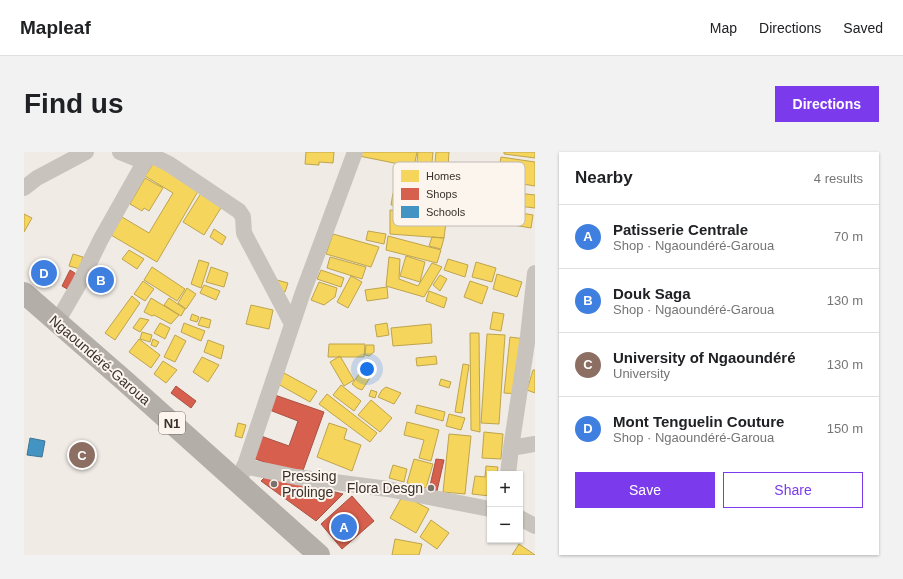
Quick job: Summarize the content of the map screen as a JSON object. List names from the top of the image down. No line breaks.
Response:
{"streets":{"highway":["Ngaoundéré-Garoua","N1"]},"places":["Pressing Prolinge","Flora Desgn"],"legend":["Homes","Shops","Schools"],"page":{"header":"Mapleaf","nav":["Map","Directions","Saved"],"buttons":["Directions",["Save","Share"]],"title":"Find us","heading":["Nearby","4 results"],"list":[{"mark":"A","name":"Patisserie Centrale","note":"Shop · Ngaoundéré-Garoua","value":"70 m"},{"mark":"B","name":"Douk Saga","note":"Shop · Ngaoundéré-Garoua","value":"130 m"},{"mark":"C","name":"University of Ngaoundéré","note":"University","value":"130 m"},{"mark":"D","name":"Mont Tenguelin Couture","note":"Shop · Ngaoundéré-Garoua","value":"150 m"}],"pins":["D","B","C","A"],"map_buttons":["+","−"]}}
